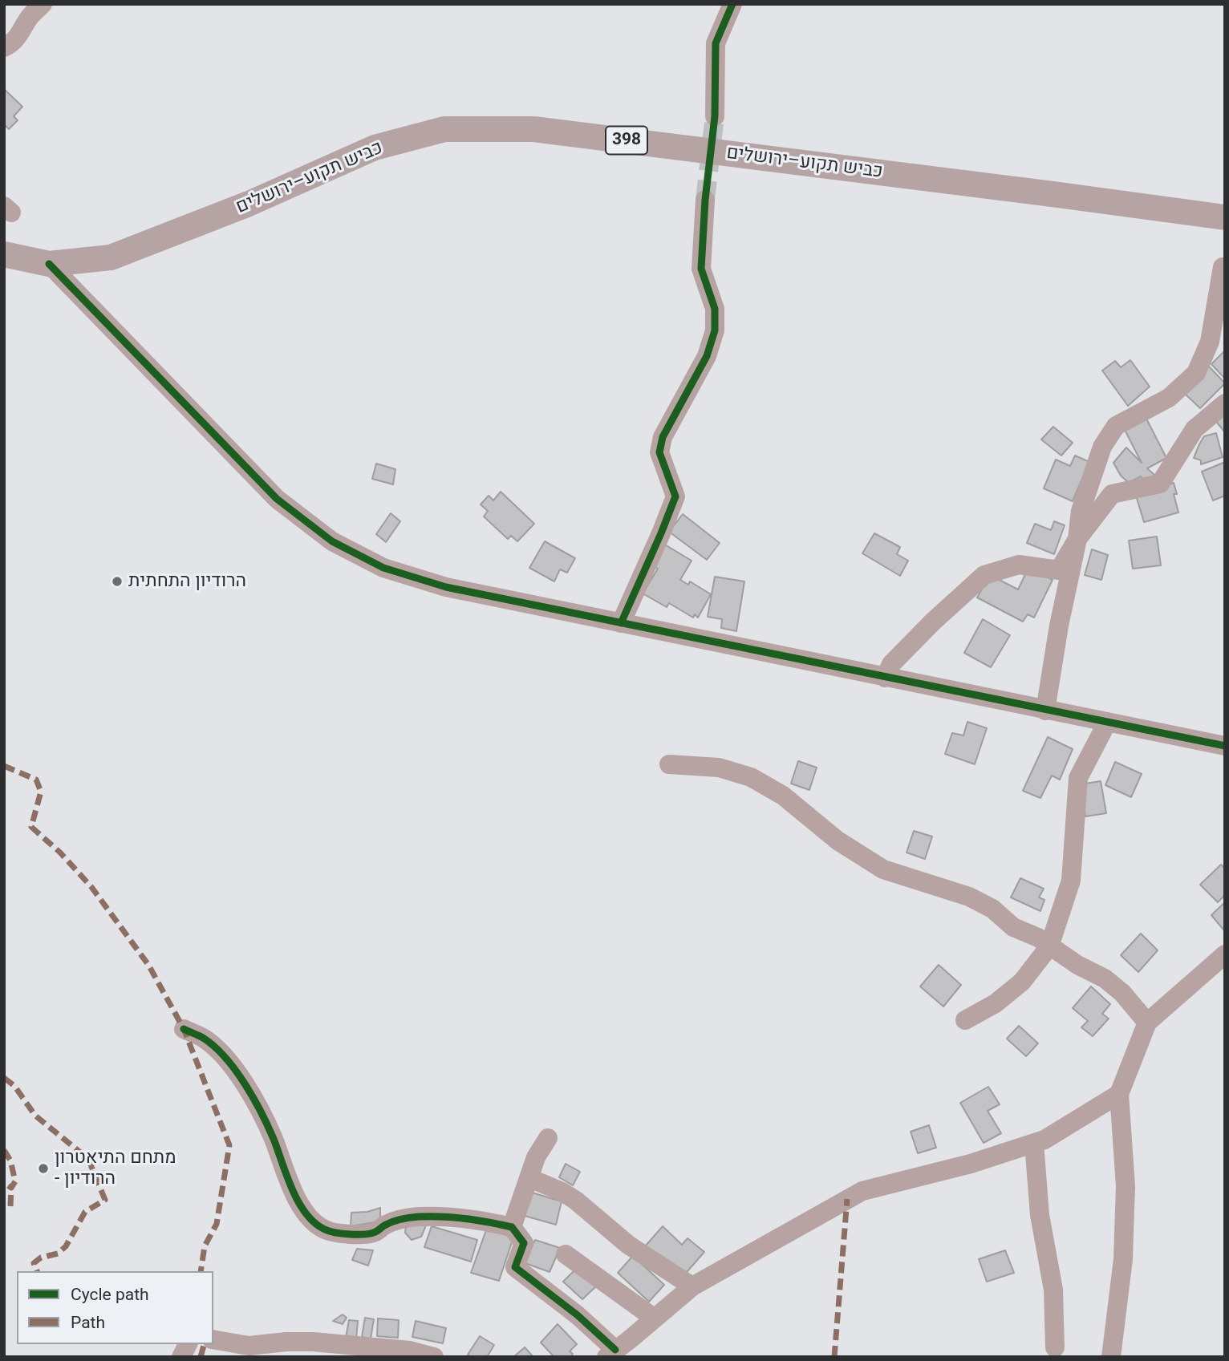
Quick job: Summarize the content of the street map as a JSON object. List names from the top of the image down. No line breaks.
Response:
{"streets":{"main road":["398","כביש תקוע–ירושלים"]},"places":["הרודיון התחתית","מתחם התיאטרון - הרודיון"],"legend":["Cycle path","Path"]}
